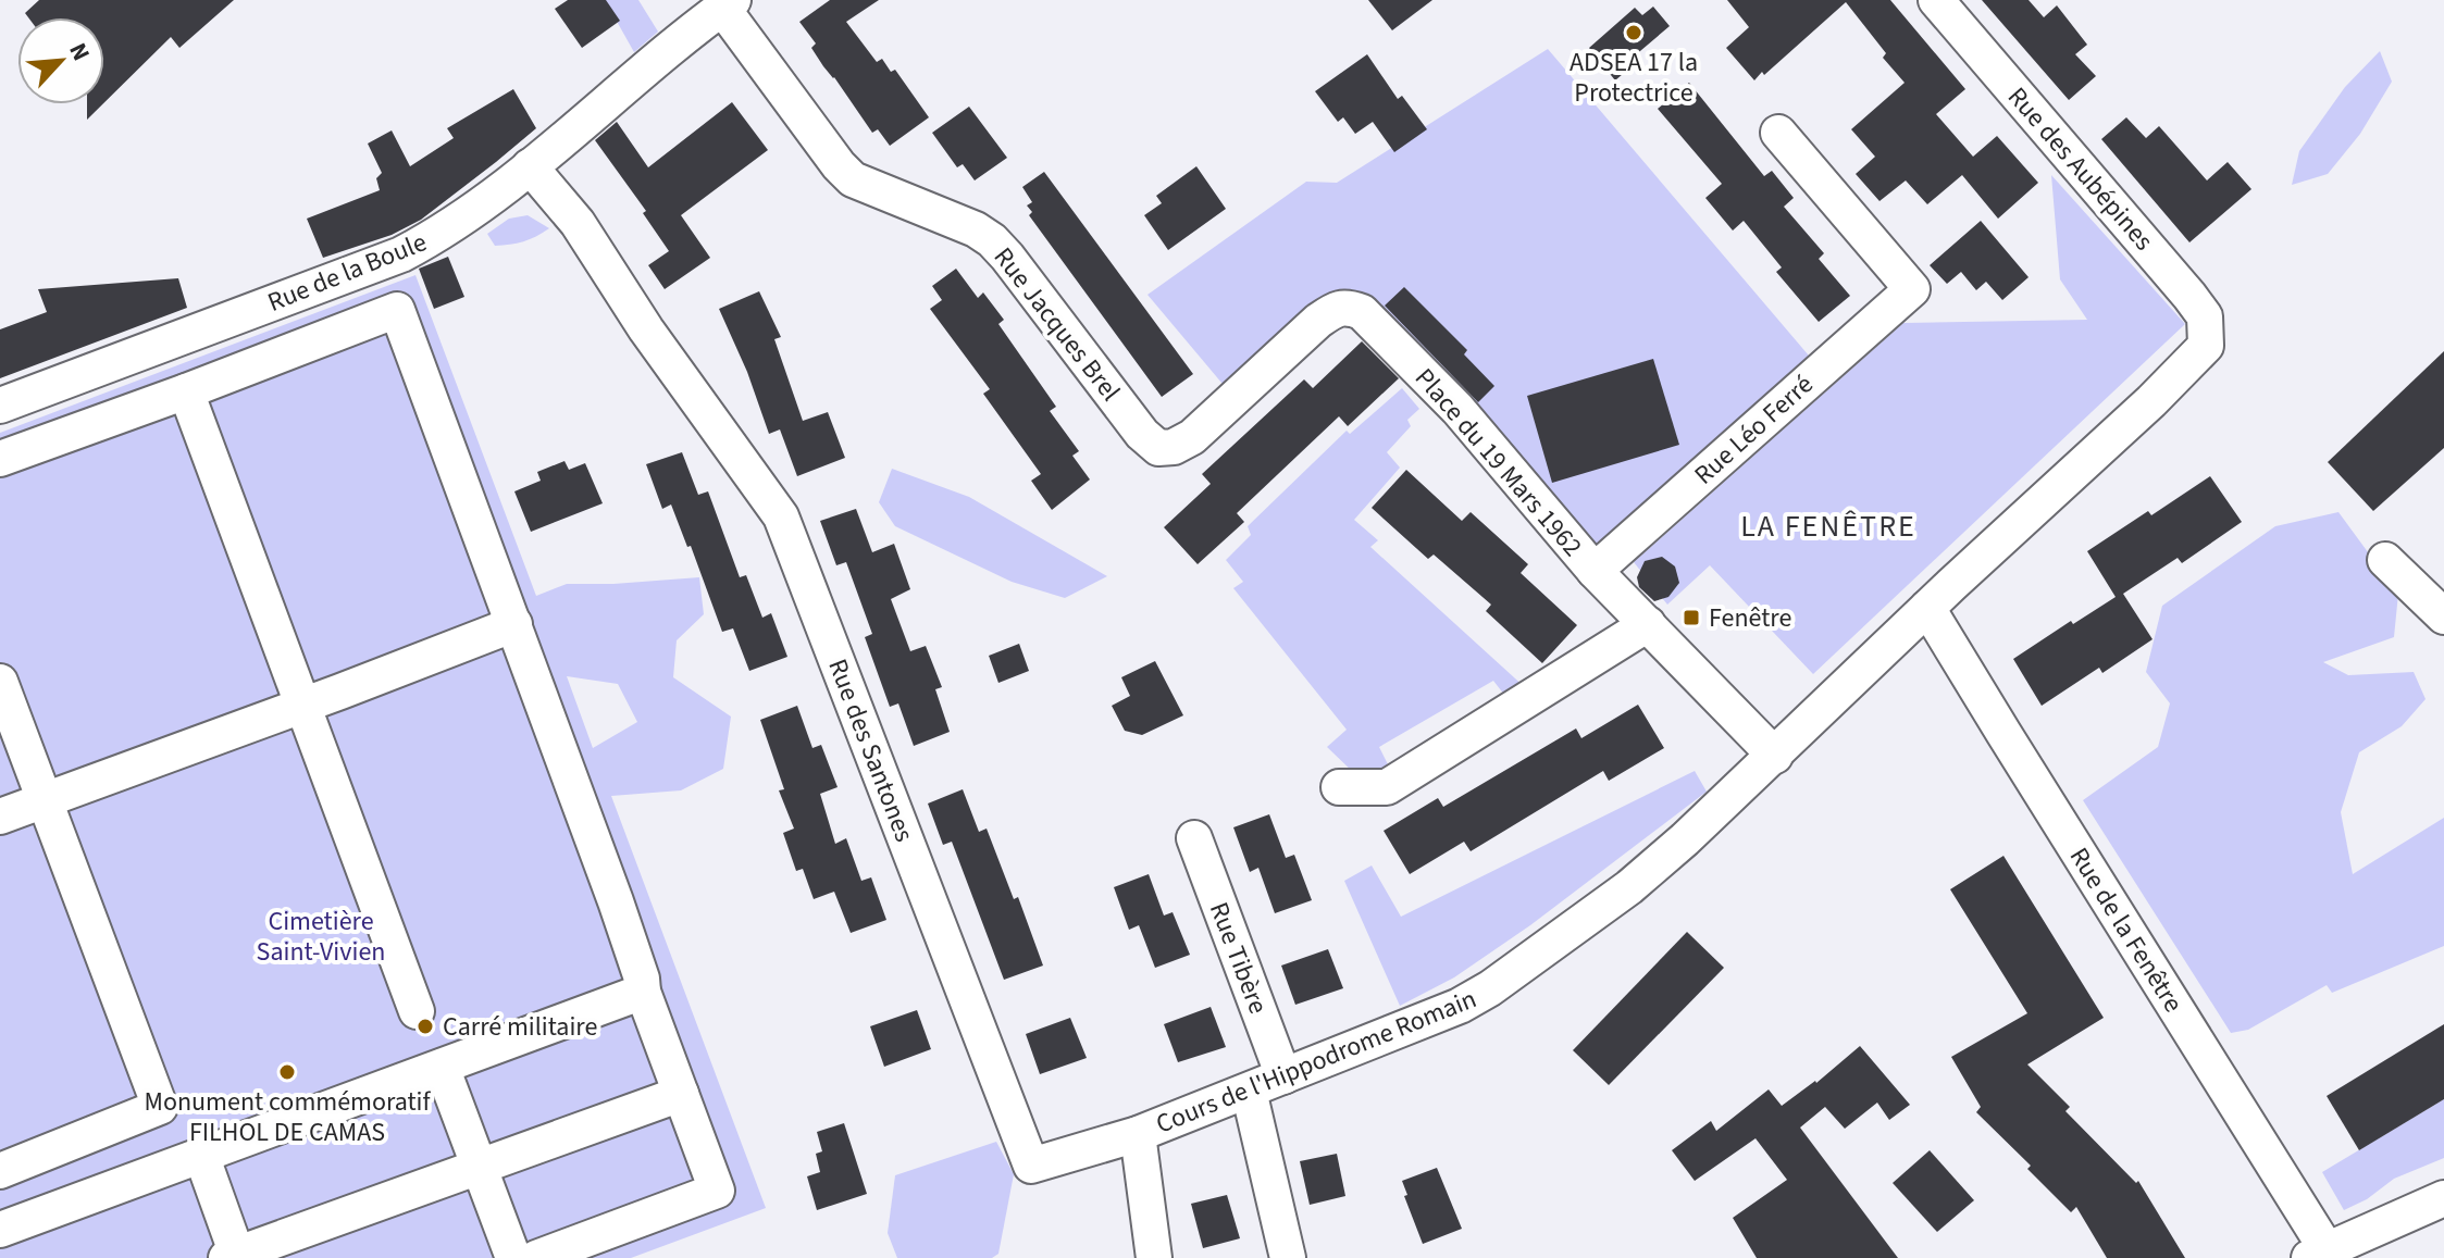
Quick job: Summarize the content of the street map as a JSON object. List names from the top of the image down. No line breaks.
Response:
{"streets":{"street":["Rue des Aubépines","Rue de la Boule","Rue Jacques Brel","Rue Léo Ferré","Place du 19 Mars 1962","Rue des Santones","Rue de la Fenêtre","Rue Tibère","Cours de l'Hippodrome Romain"]},"crossings":[["Rue des Aubépines","Cours de l'Hippodrome Romain"],["Rue de la Boule","Rue Jacques Brel"],["Rue de la Boule","Rue des Santones"],["Rue Jacques Brel","Place du 19 Mars 1962"],["Rue Léo Ferré","Place du 19 Mars 1962"],["Place du 19 Mars 1962","Cours de l'Hippodrome Romain"],["Rue des Santones","Cours de l'Hippodrome Romain"],["Rue de la Fenêtre","Cours de l'Hippodrome Romain"],["Rue Tibère","Cours de l'Hippodrome Romain"]],"districts":["LA FENÊTRE"],"parks":["Cimetière Saint-Vivien"],"places":{"other":["ADSEA 17 la Protectrice","Carré militaire","Monument commémoratif FILHOL DE CAMAS"],"transit":["Fenêtre"]},"north":"top right"}
